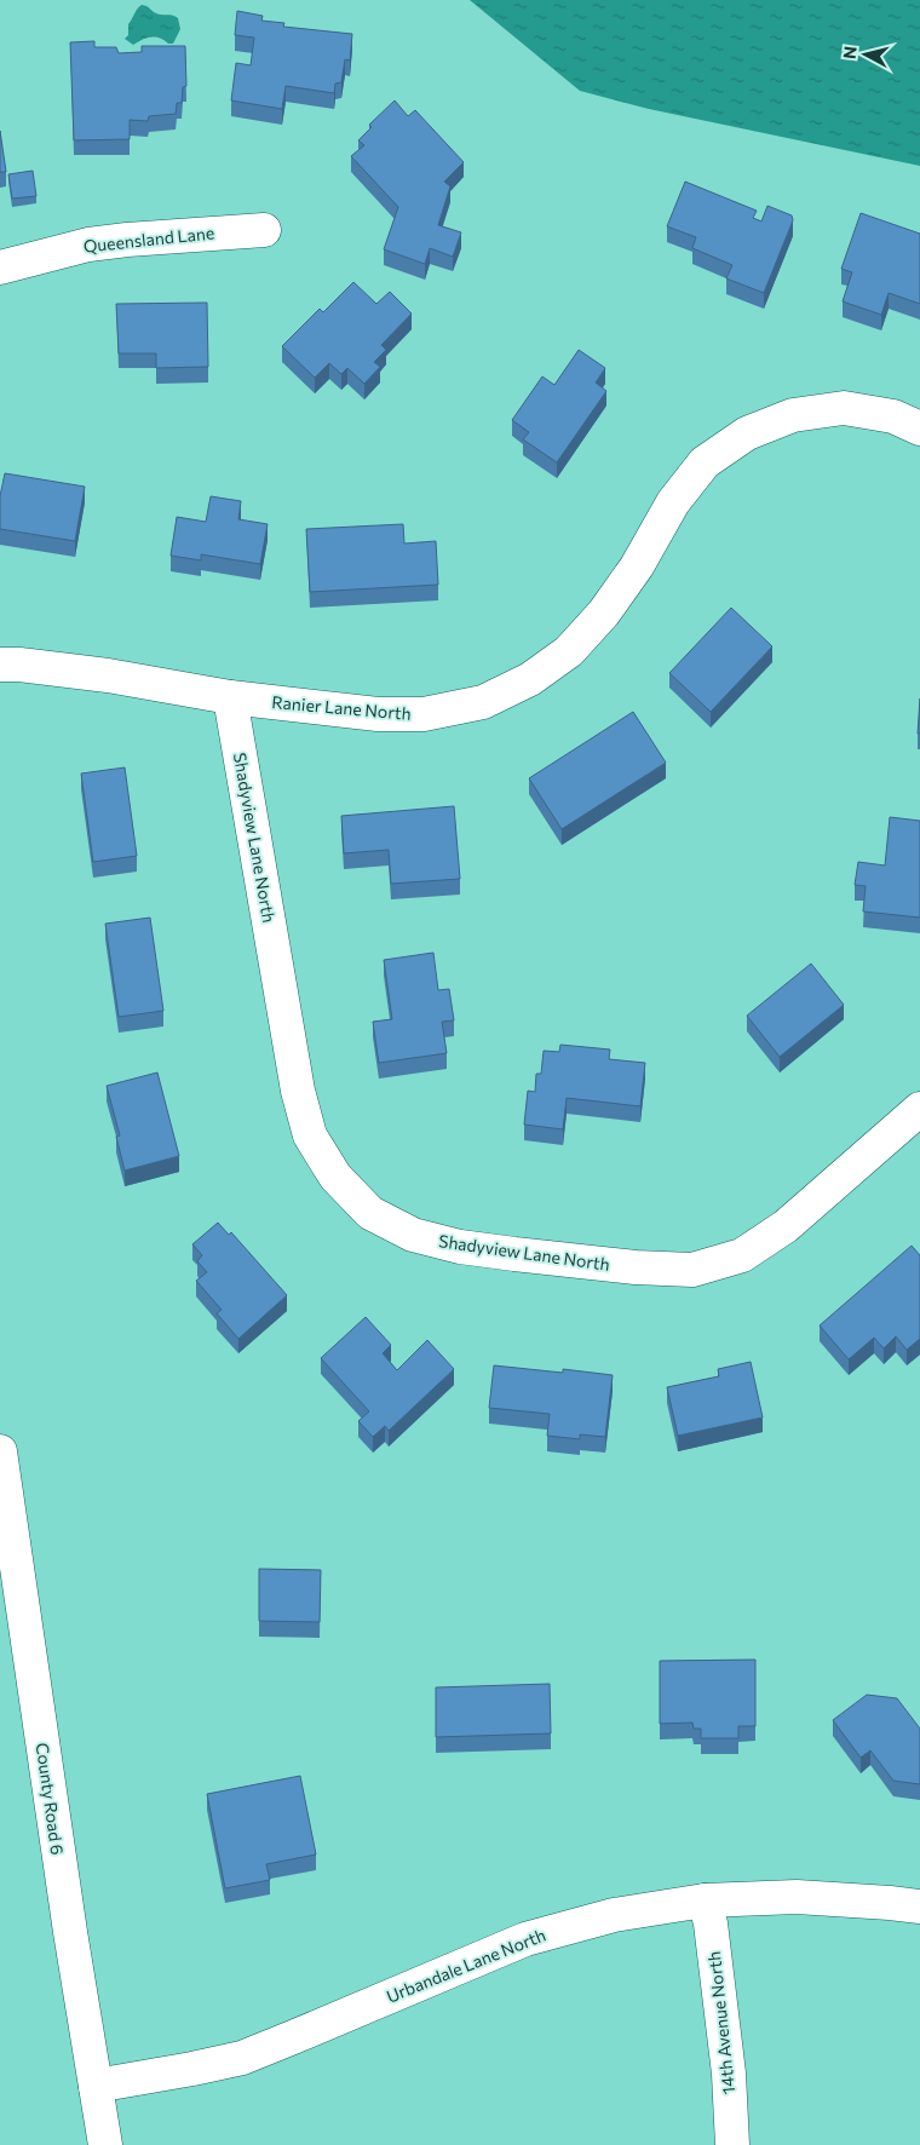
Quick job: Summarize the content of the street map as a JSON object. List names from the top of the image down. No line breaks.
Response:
{"streets":{"street":["Queensland Lane","Ranier Lane North","Shadyview Lane North","County Road 6","Urbandale Lane North","14th Avenue North"]},"crossings":[["Ranier Lane North","Shadyview Lane North"],["County Road 6","Urbandale Lane North"],["Urbandale Lane North","14th Avenue North"]],"north":"left"}
